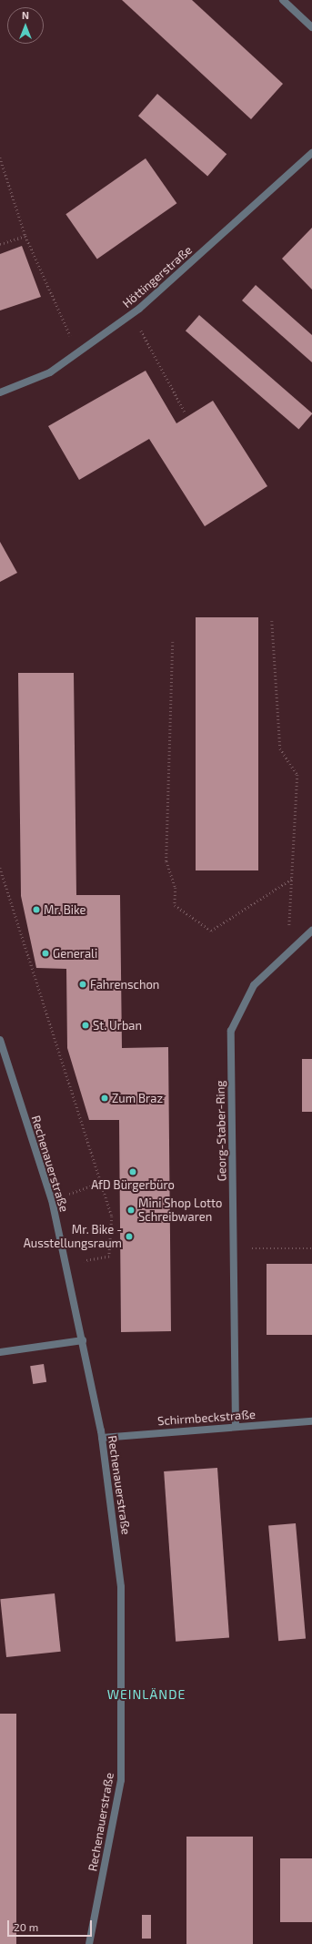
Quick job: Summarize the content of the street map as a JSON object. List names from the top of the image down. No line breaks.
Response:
{"streets":{"street":["Höttingerstraße","Georg-Staber-Ring","Rechenauerstraße","Schirmbeckstraße"]},"crossings":[["Georg-Staber-Ring","Schirmbeckstraße"],["Rechenauerstraße","Schirmbeckstraße"]],"districts":["WEINLÄNDE"],"places":["Mr. Bike","Generali","Fahrenschon","St. Urban","Zum Braz","AfD Bürgerbüro","Mini Shop Lotto Schreibwaren","Mr. Bike - Ausstellungsraum"],"scale_bar":"20 m","north":"top"}
